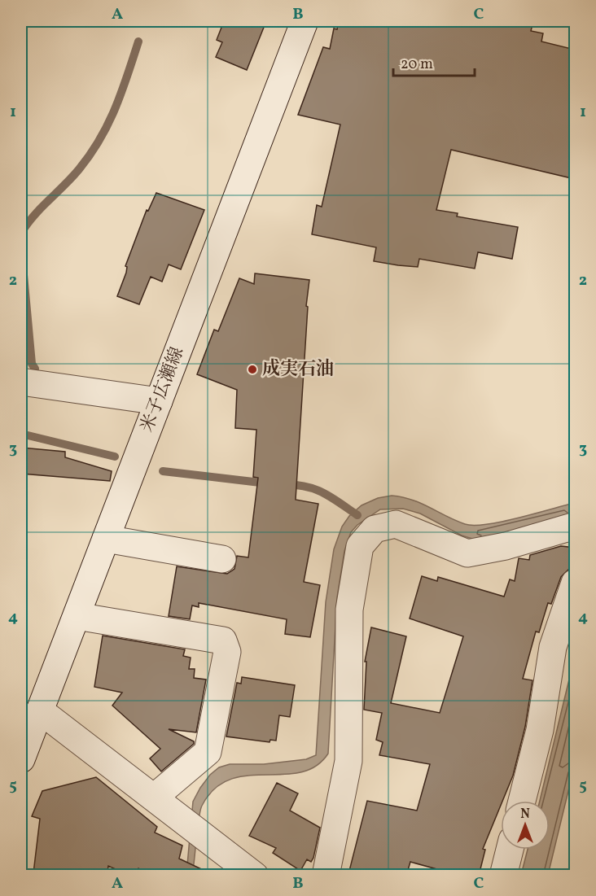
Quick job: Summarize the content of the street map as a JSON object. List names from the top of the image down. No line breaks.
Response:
{"streets":{"street":["米子広瀬線"]},"places":["成実石油"],"scale_bar":"20 m","north":"top","grid":{"columns":["A","B","C"],"rows":["1","2","3","4","5"]}}
